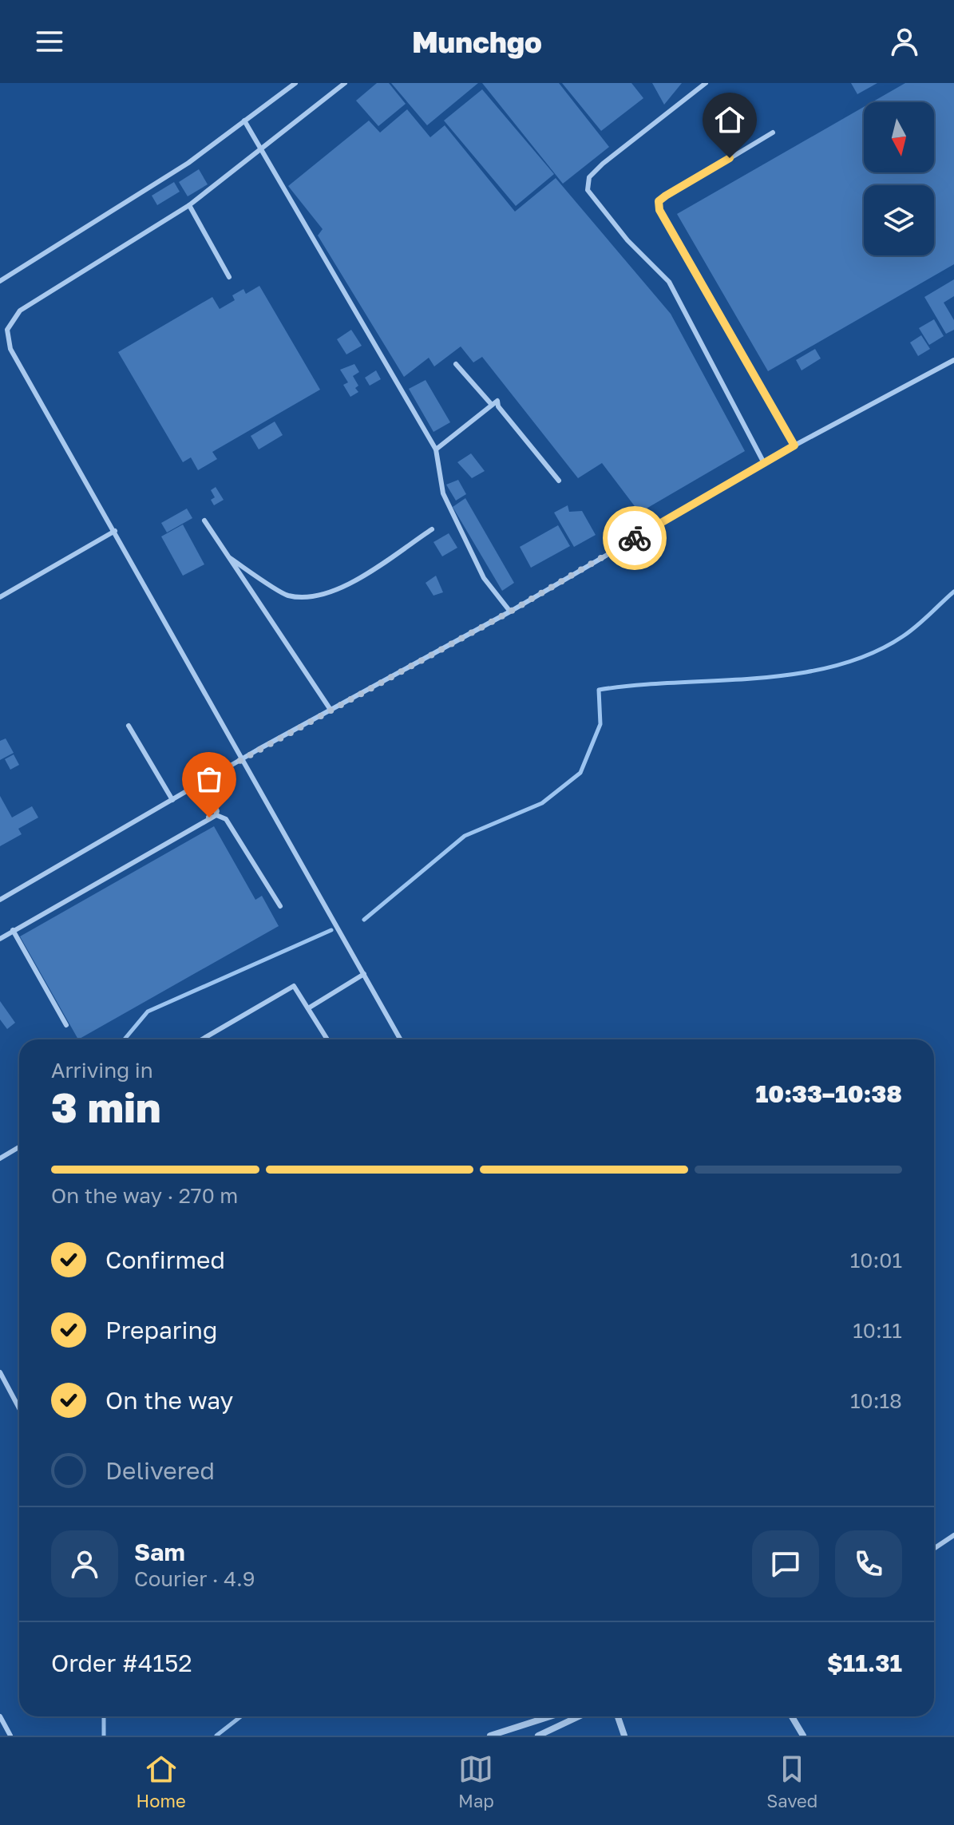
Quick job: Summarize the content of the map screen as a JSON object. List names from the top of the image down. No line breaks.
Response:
{"north":"bottom","page":{"header":"Munchgo","heading":["3 min","Arriving in","10:33–10:38"],"panel":["Sam","Courier · 4.9","Order #4152","$11.31"],"bar":"On the way · 270 m","list":[["Confirmed","10:01"],["Preparing","10:11"],["On the way","10:18"],"Delivered"],"tabs":["Home","Map","Saved"]}}
